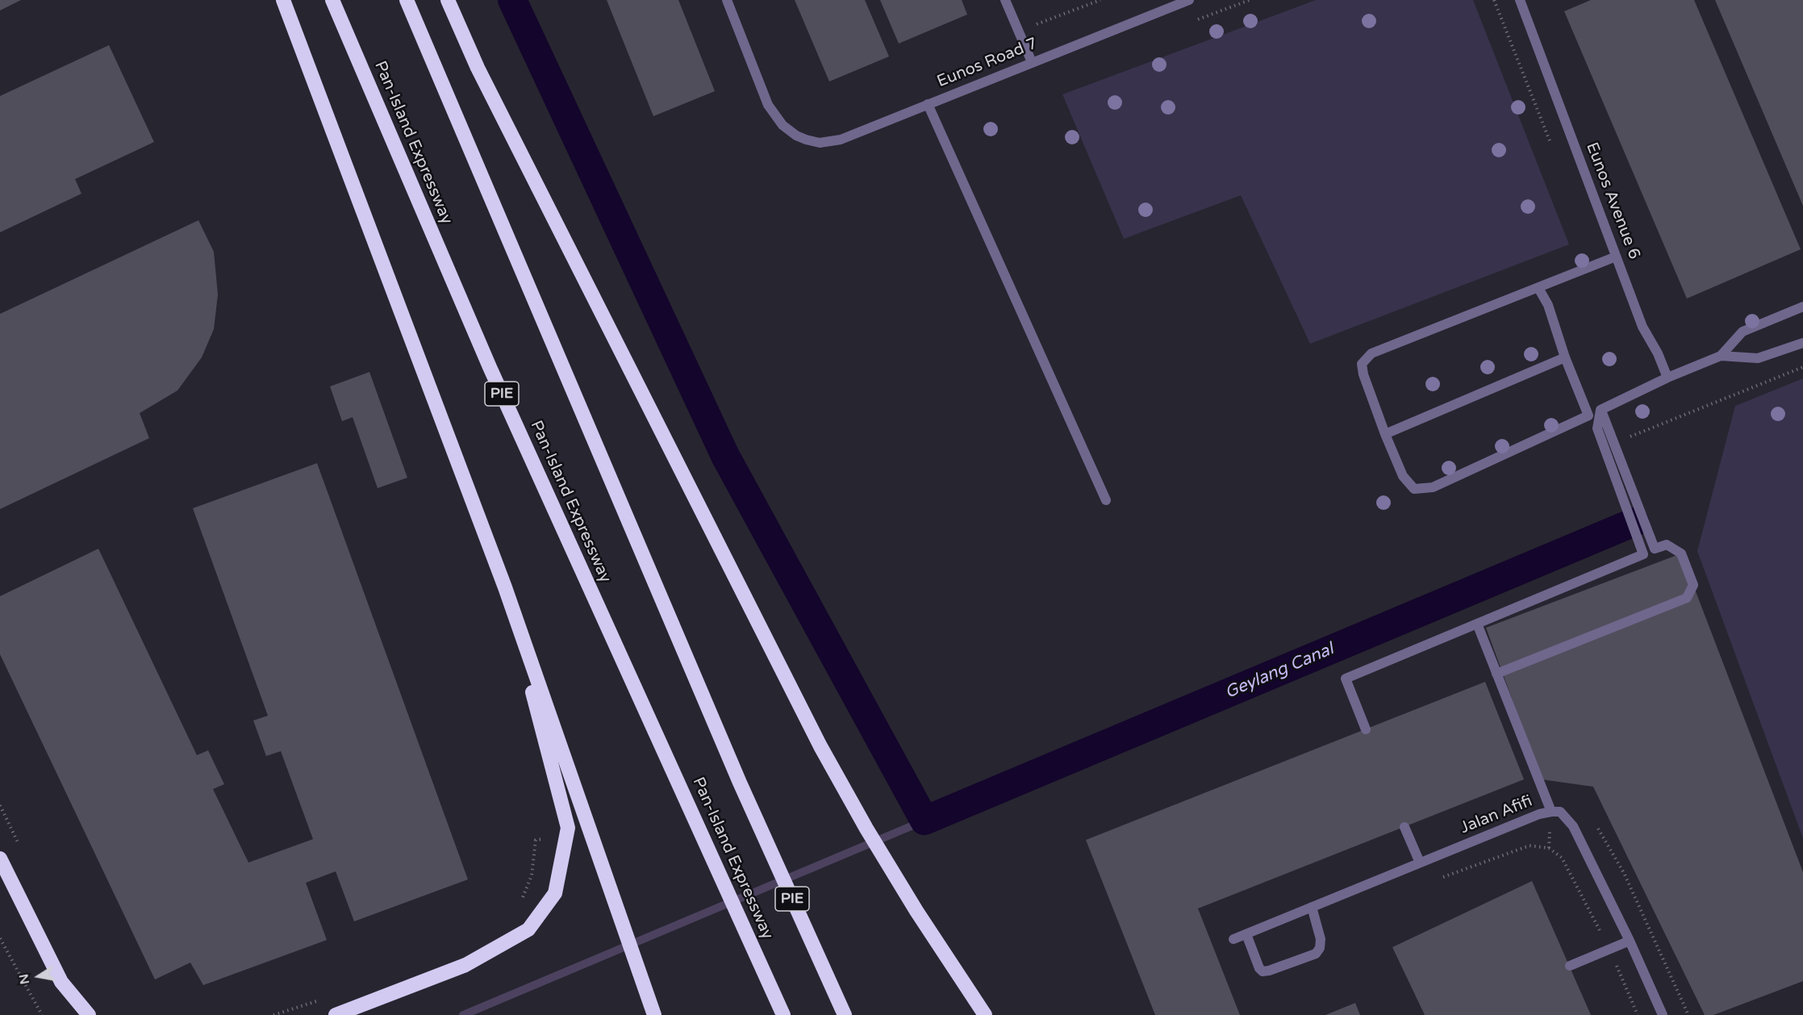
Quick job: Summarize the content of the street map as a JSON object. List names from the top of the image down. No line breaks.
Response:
{"streets":{"highway":["Pan-Island Expressway","PIE"],"lane":["Eunos Road 7","Eunos Avenue 6","Jalan Afifi"]},"water":["Geylang Canal"],"north":"left"}
